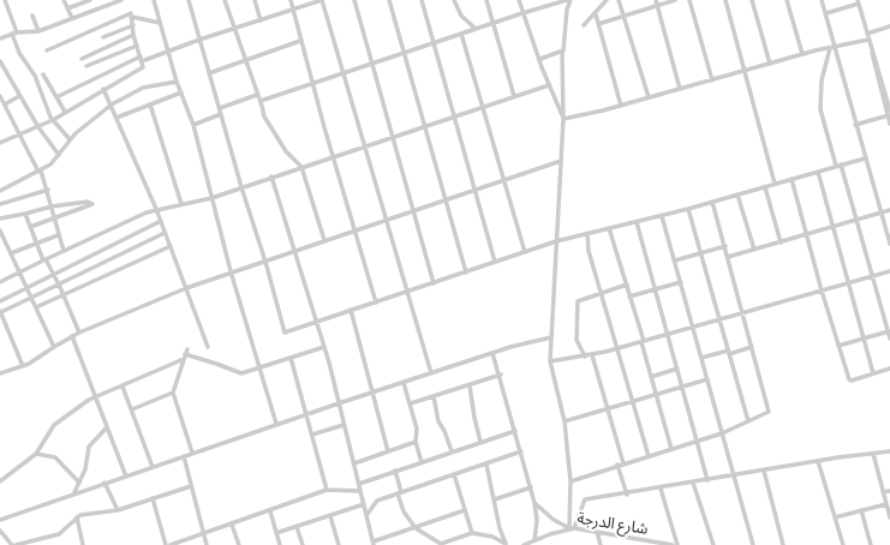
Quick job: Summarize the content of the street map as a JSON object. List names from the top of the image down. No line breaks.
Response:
{"streets":{"street":["شارع الدرجة"]}}
